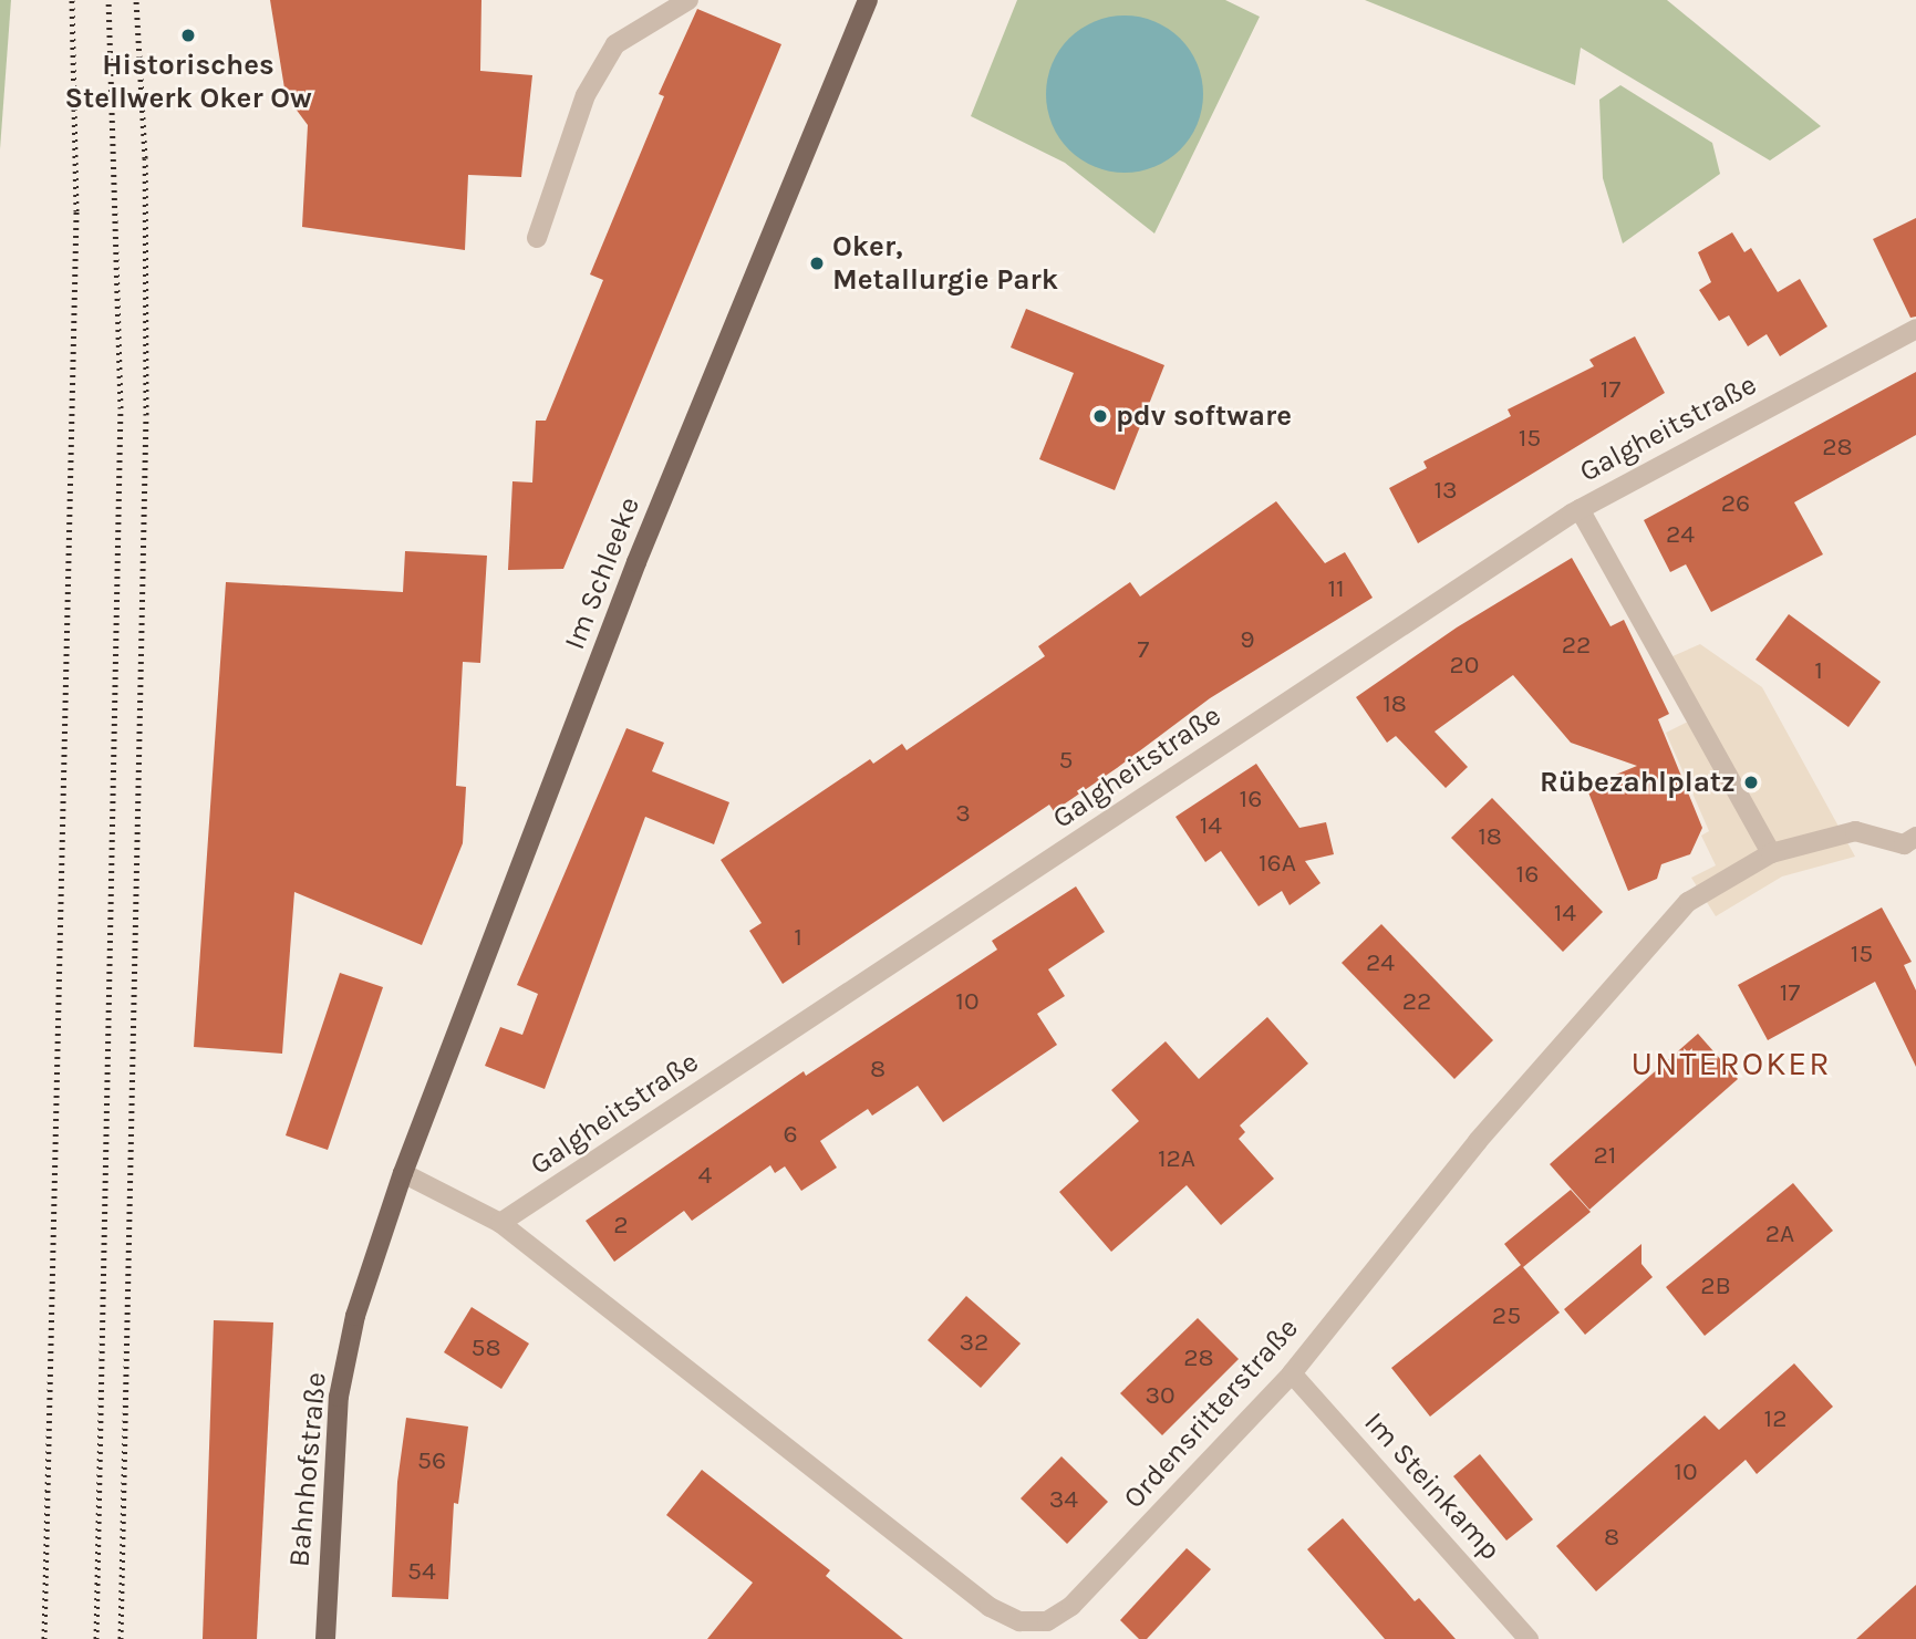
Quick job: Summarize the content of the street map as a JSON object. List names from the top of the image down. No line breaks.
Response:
{"streets":{"main road":["Im Schleeke","Bahnhofstraße"],"street":["Galgheitstraße","Ordensritterstraße","Im Steinkamp"]},"crossings":[["Galgheitstraße","Ordensritterstraße"],["Im Schleeke","Bahnhofstraße"],["Ordensritterstraße","Im Steinkamp"]],"districts":["UNTEROKER"],"places":["Historisches Stellwerk Oker Ow","Oker, Metallurgie Park","pdv software","Rübezahlplatz"],"house_numbers":["17","15","28","13","26","24","11","9","22","7","20","1","18","5","16","3","14","18","16A","16","14","1","15","24","17","10","22","8","6","21","12A","4","2","2A","2B","25","32","58","28","30","12","56","10","34","8","54"]}
